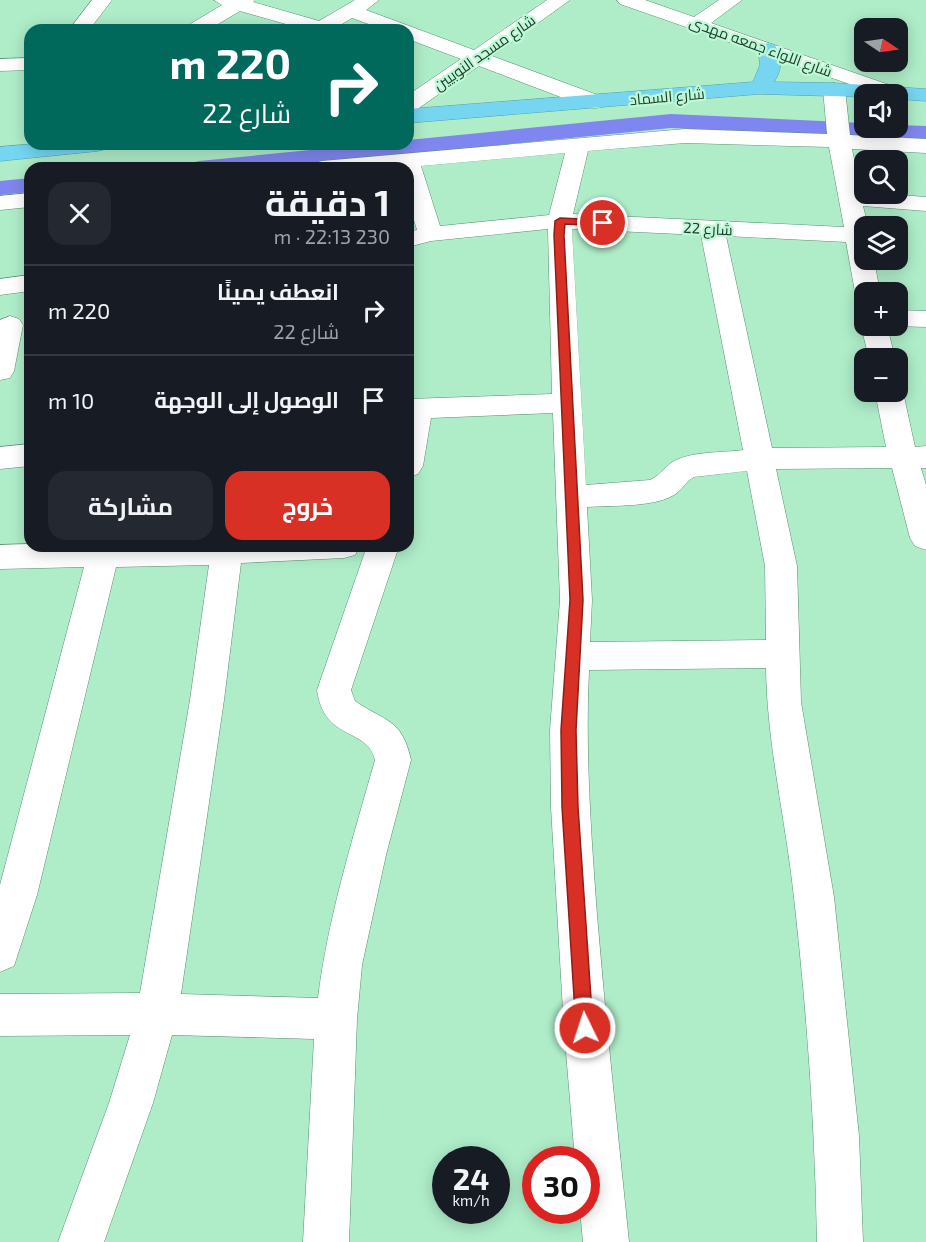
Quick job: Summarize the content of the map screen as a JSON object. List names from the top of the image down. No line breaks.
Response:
{"streets":{"highway":["شارع السماد"],"street":["شارع اللواء جمعه مهدى","شارع مسجد النوبيين","شارع 22"]},"north":"right","page":{"map_buttons":["+","−"],"turn":["220 m","شارع 22"],"heading":["1 دقيقة","230 m · 22:13"],"list":[{"name":"انعطف يمينًا","note":"شارع 22","value":"220 m"},{"name":"الوصول إلى الوجهة","value":"10 m"}],"buttons":["خروج","مشاركة"],"speed":"24 km/h","limit":"30"}}
